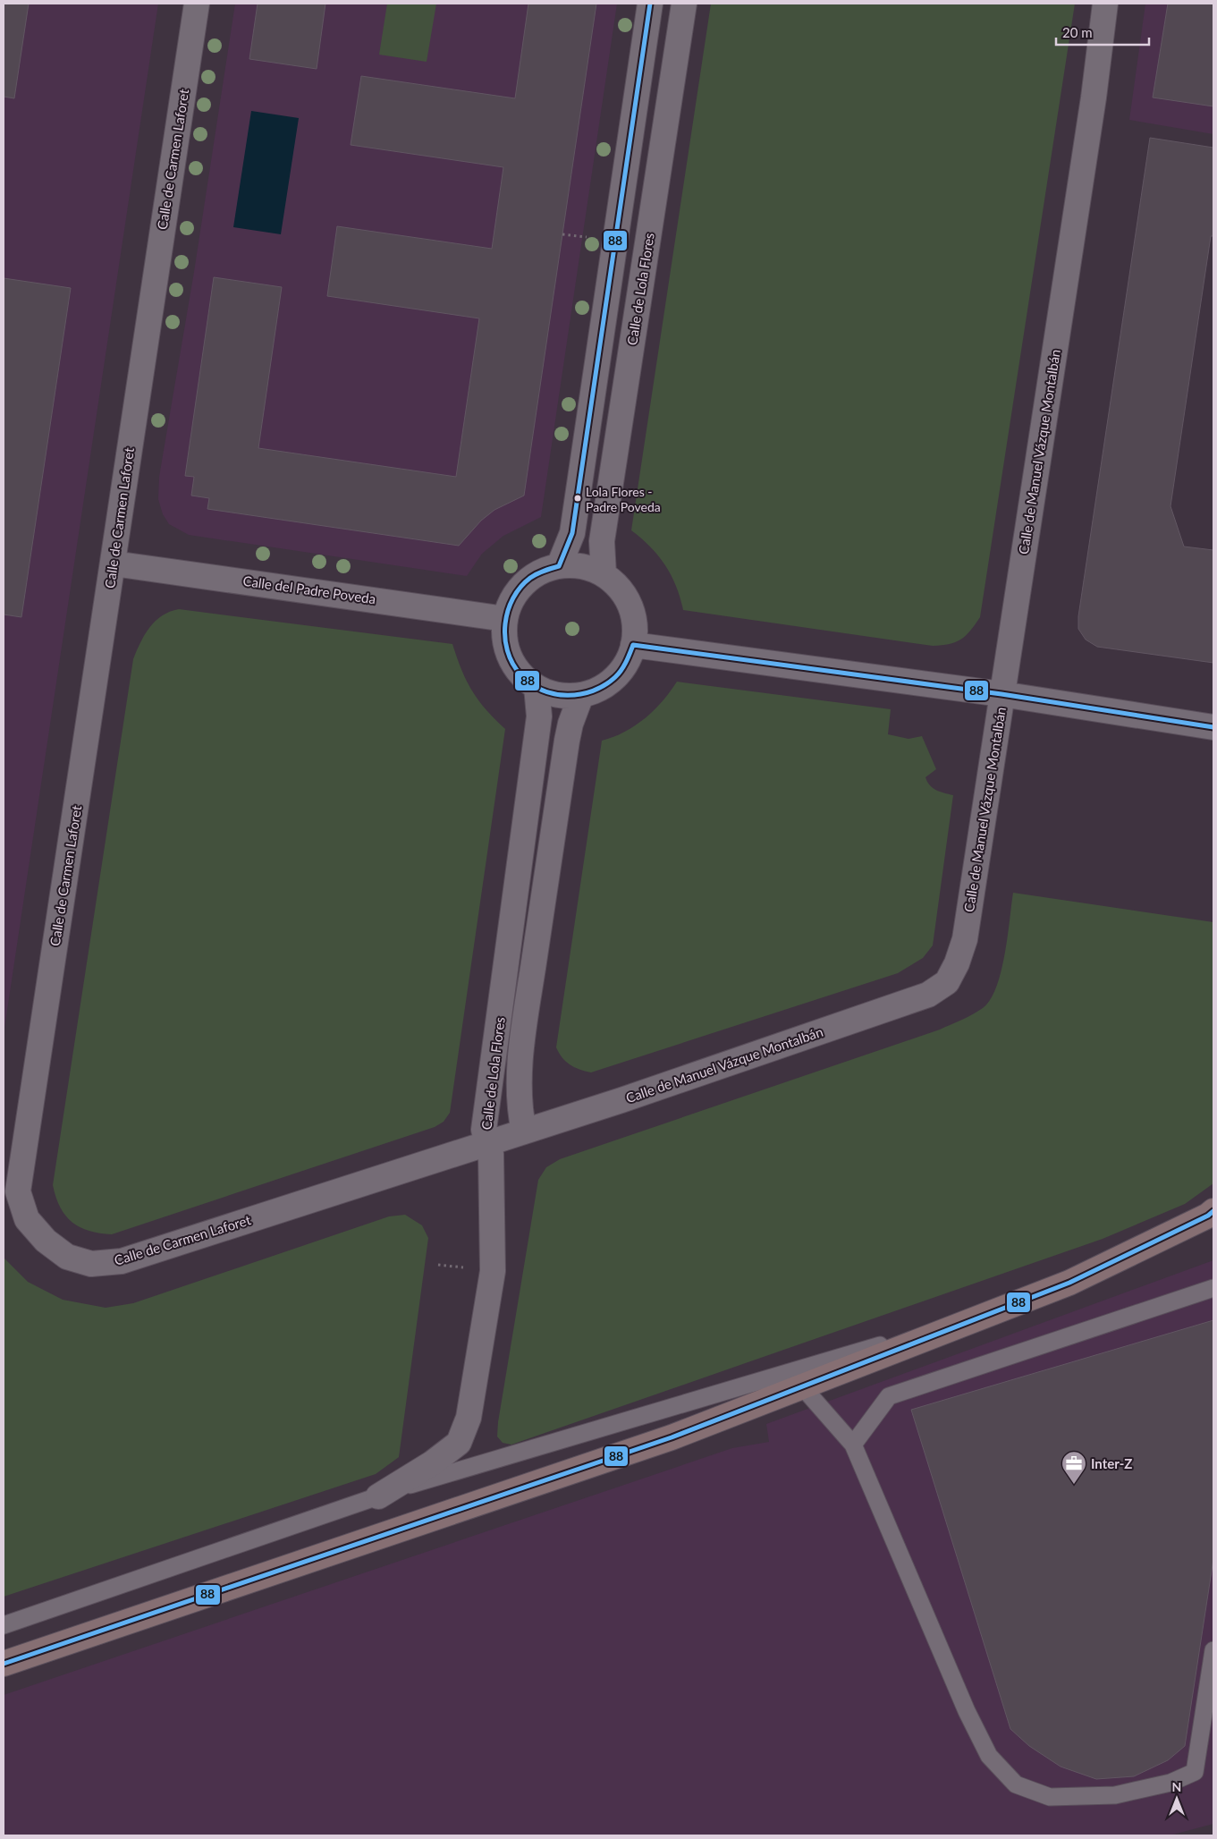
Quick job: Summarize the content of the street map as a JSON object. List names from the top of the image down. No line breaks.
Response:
{"streets":{"street":["Calle de Carmen Laforet","Calle de Lola Flores","Calle de Manuel Vázque Montalbán","Calle del Padre Poveda"]},"crossings":[["Calle de Carmen Laforet","Calle de Lola Flores"],["Calle de Carmen Laforet","Calle de Manuel Vázque Montalbán"],["Calle de Carmen Laforet","Calle del Padre Poveda"],["Calle de Lola Flores","Calle de Manuel Vázque Montalbán"],["Calle de Lola Flores","Calle del Padre Poveda"]],"places":{"other":["Lola Flores - Padre Poveda"],"office":["Inter-Z"]},"lines":["transit line 88"],"scale_bar":"20 m","north":"top"}
